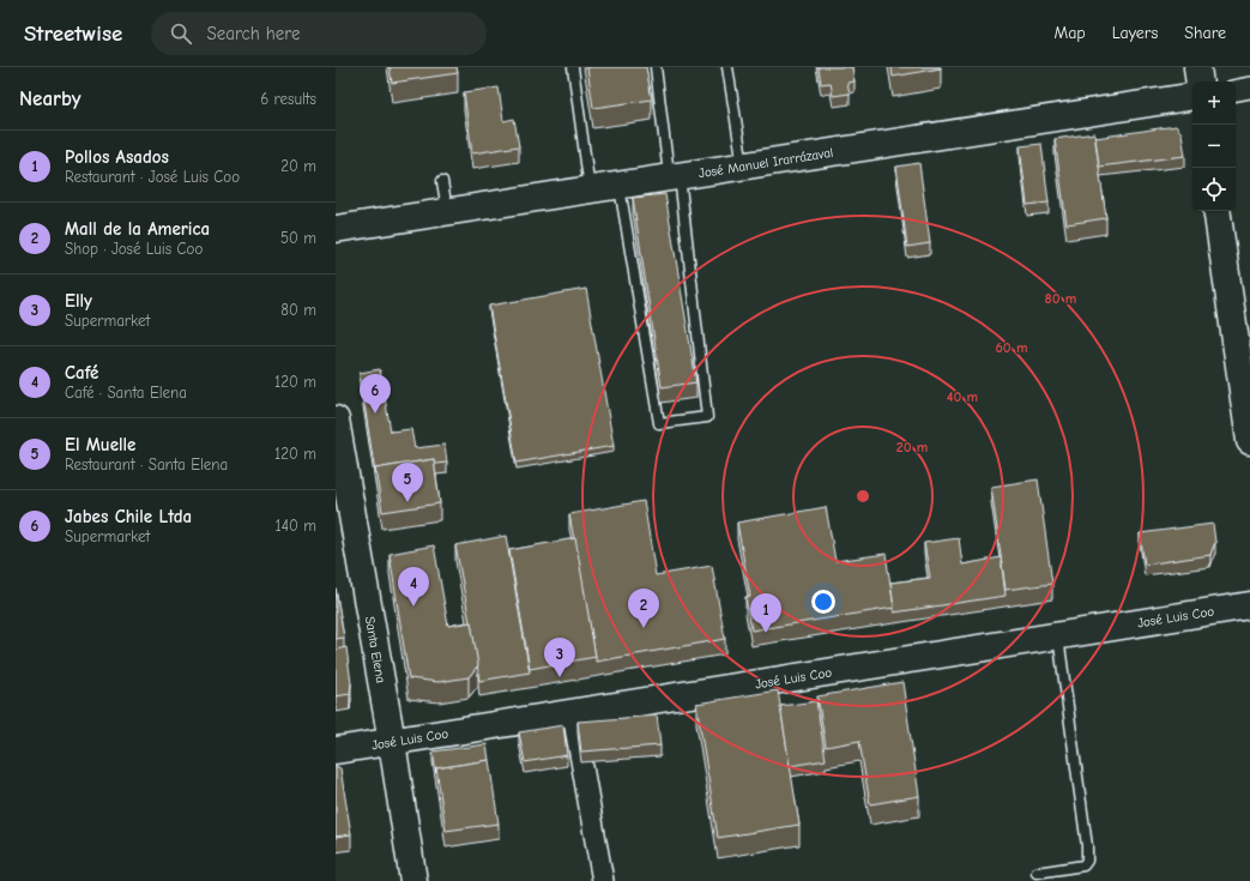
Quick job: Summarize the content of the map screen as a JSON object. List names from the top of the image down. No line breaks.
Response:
{"streets":{"street":["José Manuel Irarrázaval","José Luis Coo","Santa Elena"]},"crossings":[["José Luis Coo","Santa Elena"]],"page":{"header":"Streetwise","search":"Search here","nav":["Map","Layers","Share"],"heading":["Nearby","6 results"],"map_buttons":["+","−"],"list":[{"mark":"1","name":"Pollos Asados","note":"Restaurant · José Luis Coo","value":"20 m"},{"mark":"2","name":"Mall de la America","note":"Shop · José Luis Coo","value":"50 m"},{"mark":"3","name":"Elly","note":"Supermarket","value":"80 m"},{"mark":"4","name":"Café","note":"Café · Santa Elena","value":"120 m"},{"mark":"5","name":"El Muelle","note":"Restaurant · Santa Elena","value":"120 m"},{"mark":"6","name":"Jabes Chile Ltda","note":"Supermarket","value":"140 m"}],"pins":["6","5","4","2","1","3"]},"rings":["80 m","60 m","40 m","20 m"]}
